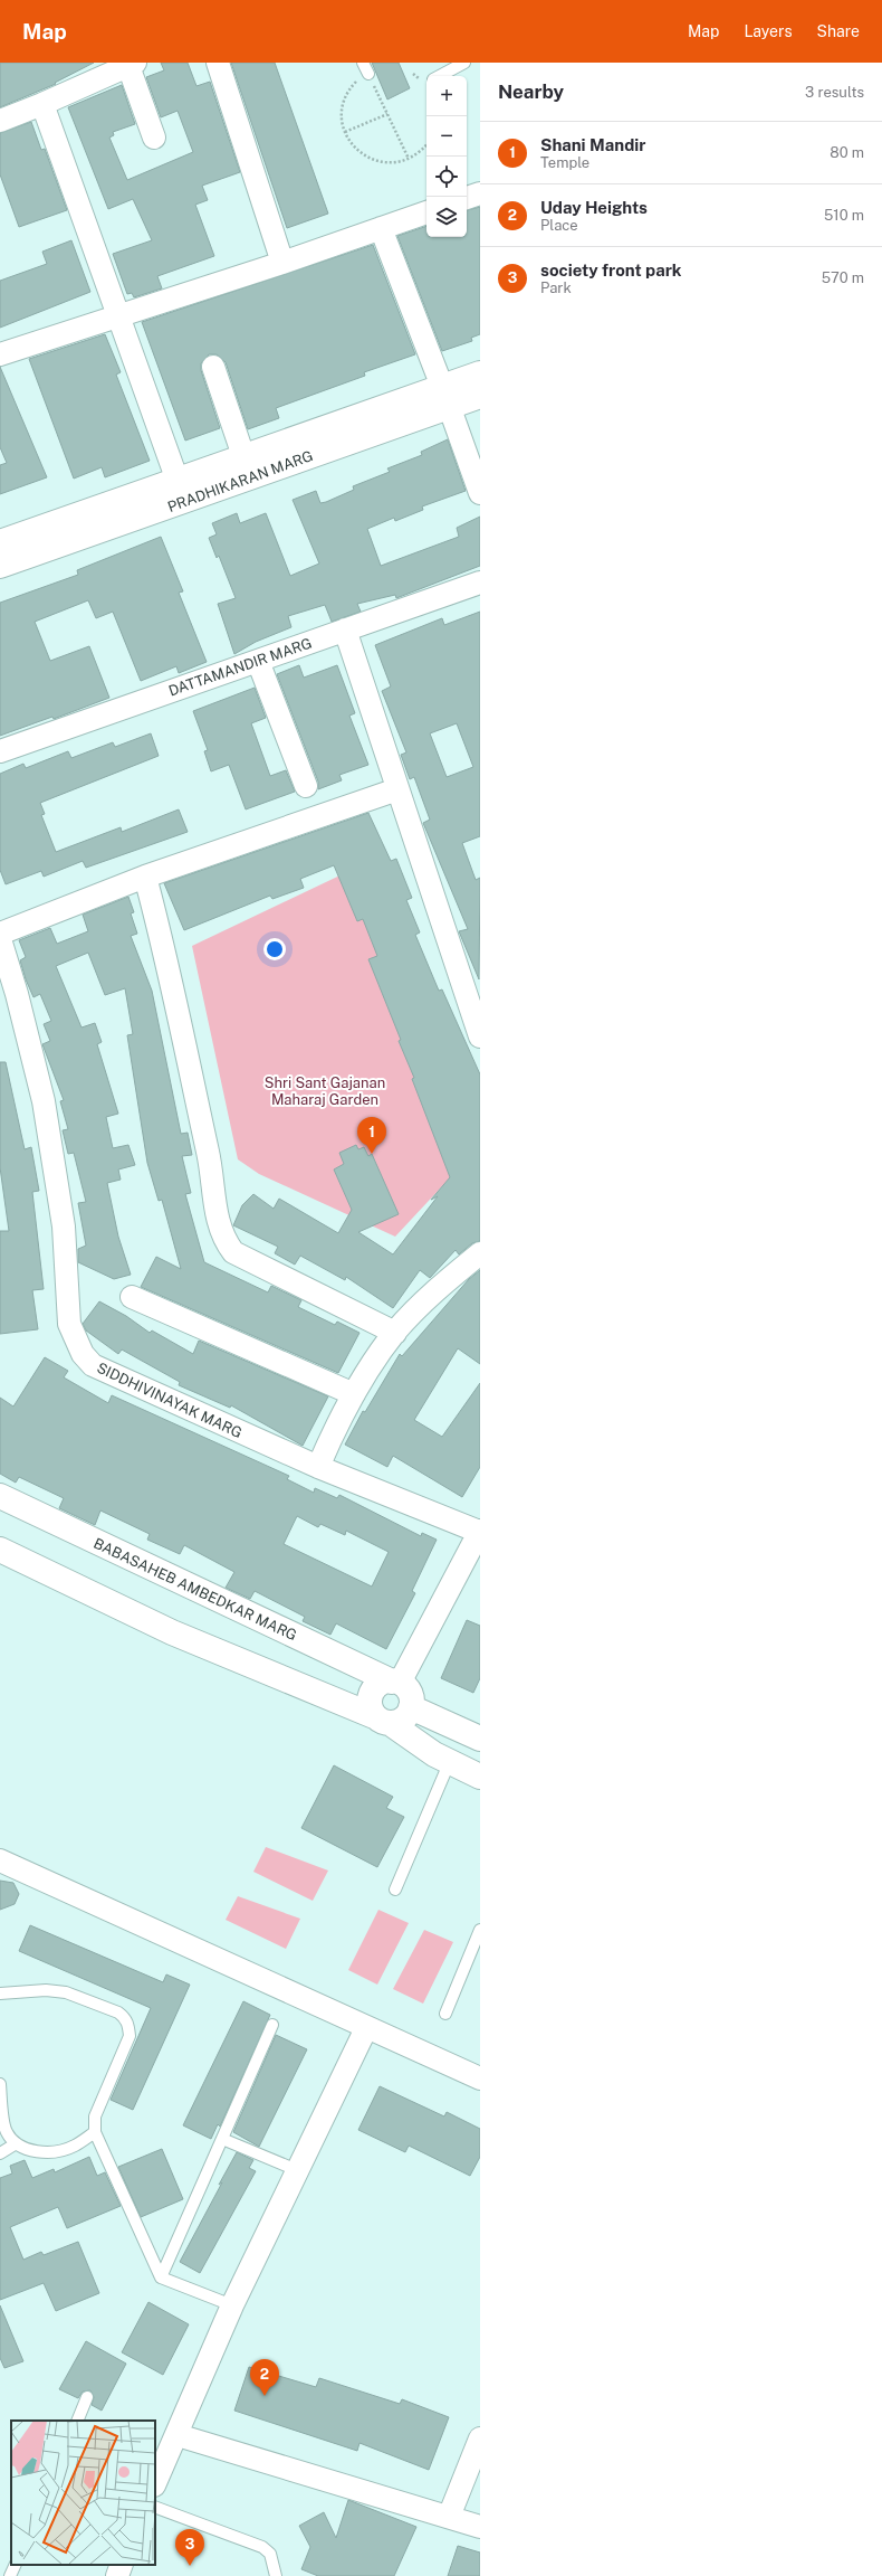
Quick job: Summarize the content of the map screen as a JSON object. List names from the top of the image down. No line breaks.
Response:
{"streets":{"main road":["PRADHIKARAN MARG","BABASAHEB AMBEDKAR MARG"],"street":["DATTAMANDIR MARG","SIDDHIVINAYAK MARG"]},"parks":["Shri Sant Gajanan Maharaj Garden"],"page":{"header":"Map","nav":["Map","Layers","Share"],"heading":["Nearby","3 results"],"map_buttons":["+","−"],"list":[{"mark":"1","name":"Shani Mandir","note":"Temple","value":"80 m"},{"mark":"2","name":"Uday Heights","note":"Place","value":"510 m"},{"mark":"3","name":"society front park","note":"Park","value":"570 m"}],"pins":["1","2","3"]}}
